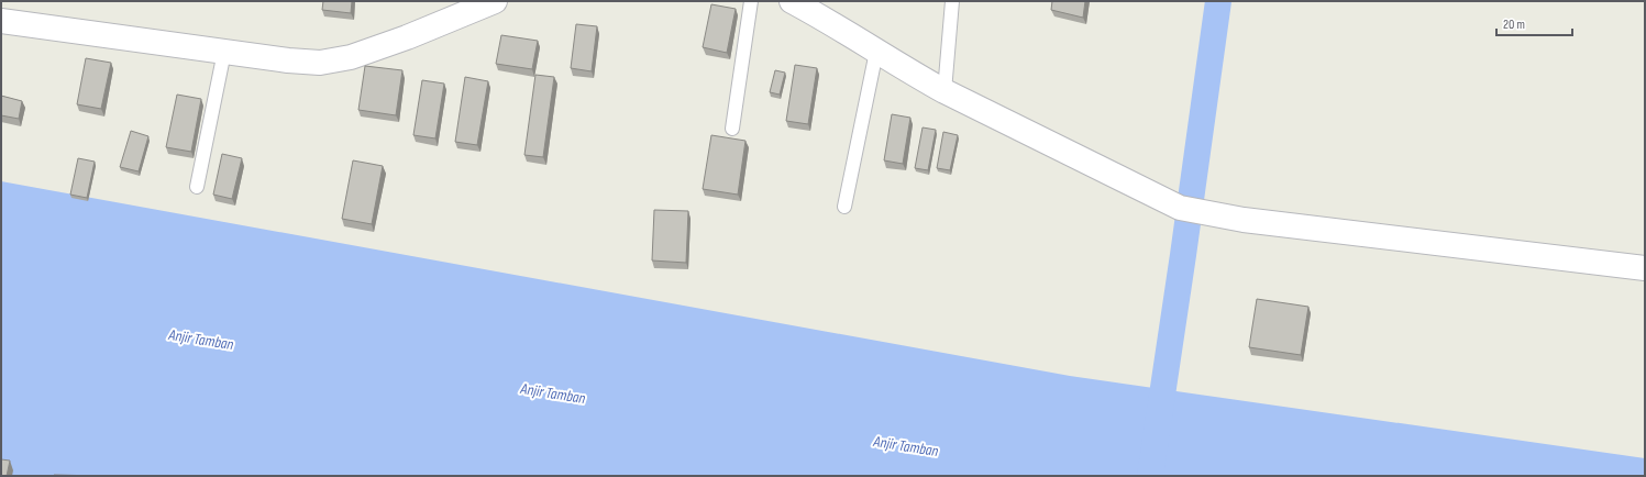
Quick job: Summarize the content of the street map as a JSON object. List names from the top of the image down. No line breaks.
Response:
{"water":["Anjir Tamban"],"scale_bar":"20 m"}
